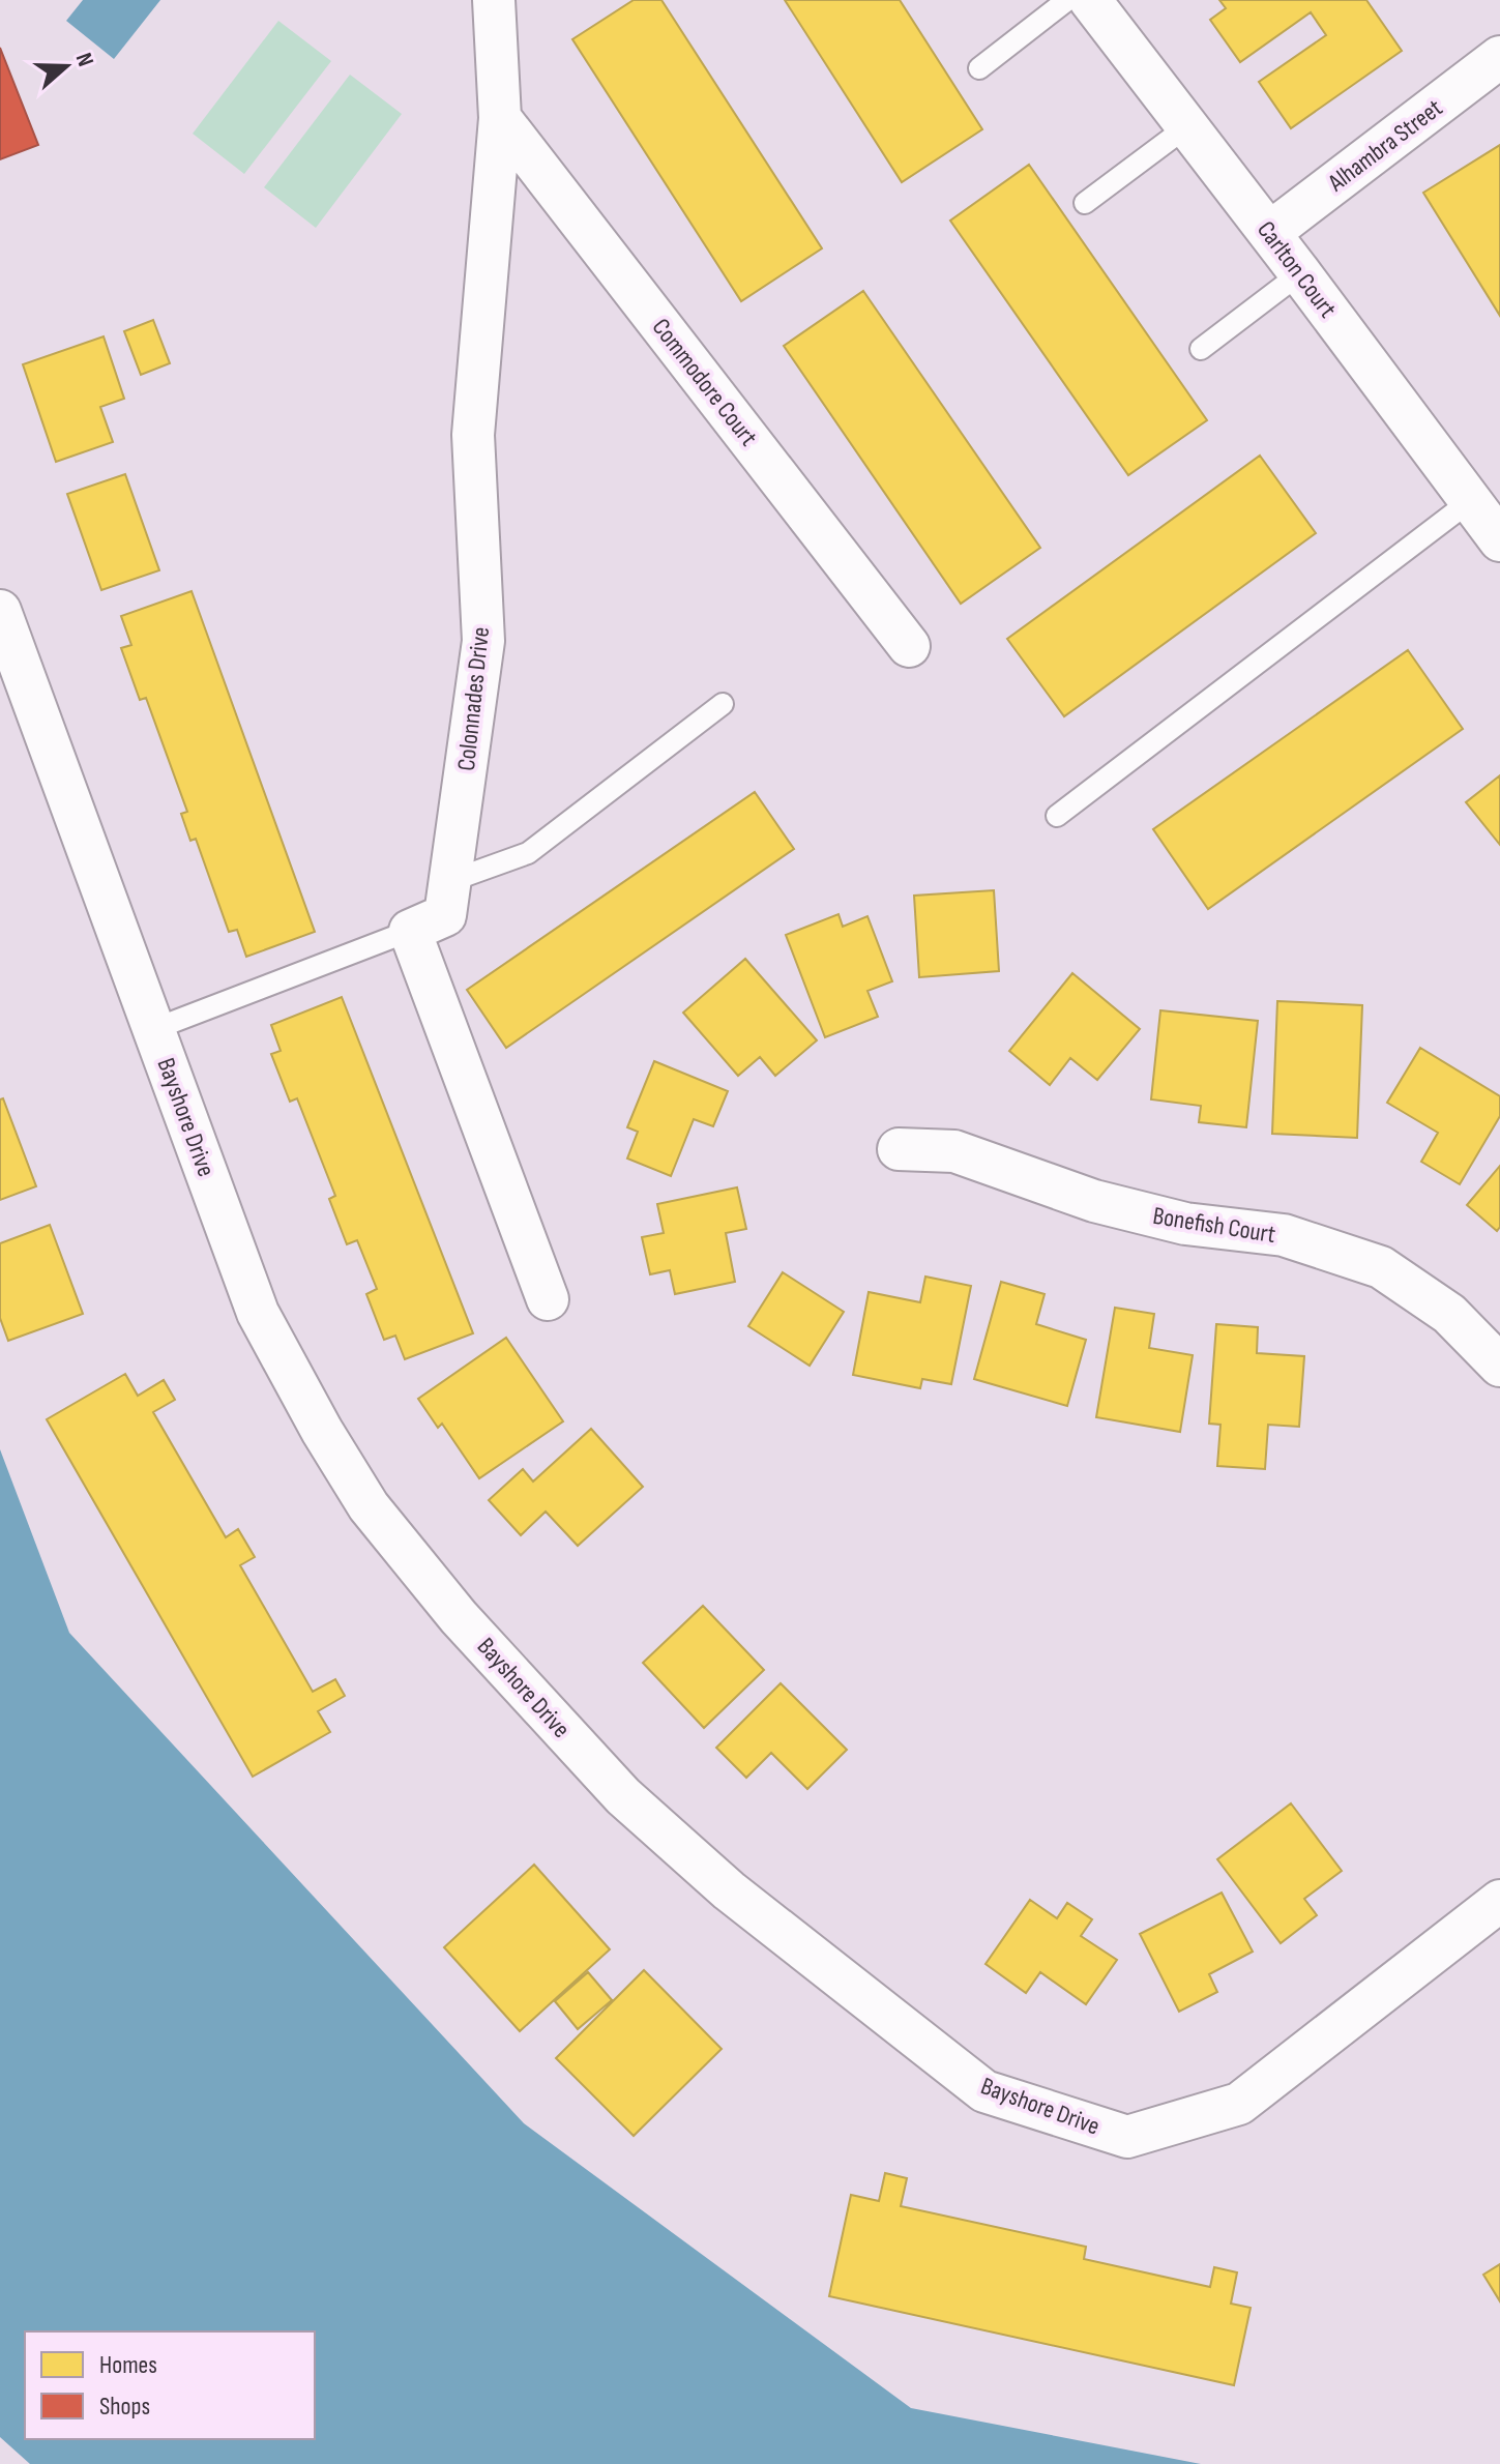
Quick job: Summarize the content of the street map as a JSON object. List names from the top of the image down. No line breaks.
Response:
{"streets":{"street":["Alhambra Street","Carlton Court","Commodore Court","Colonnades Drive","Bayshore Drive","Bonefish Court"]},"crossings":[["Alhambra Street","Carlton Court"],["Commodore Court","Colonnades Drive"]],"legend":["Homes","Shops"],"north":"right"}
